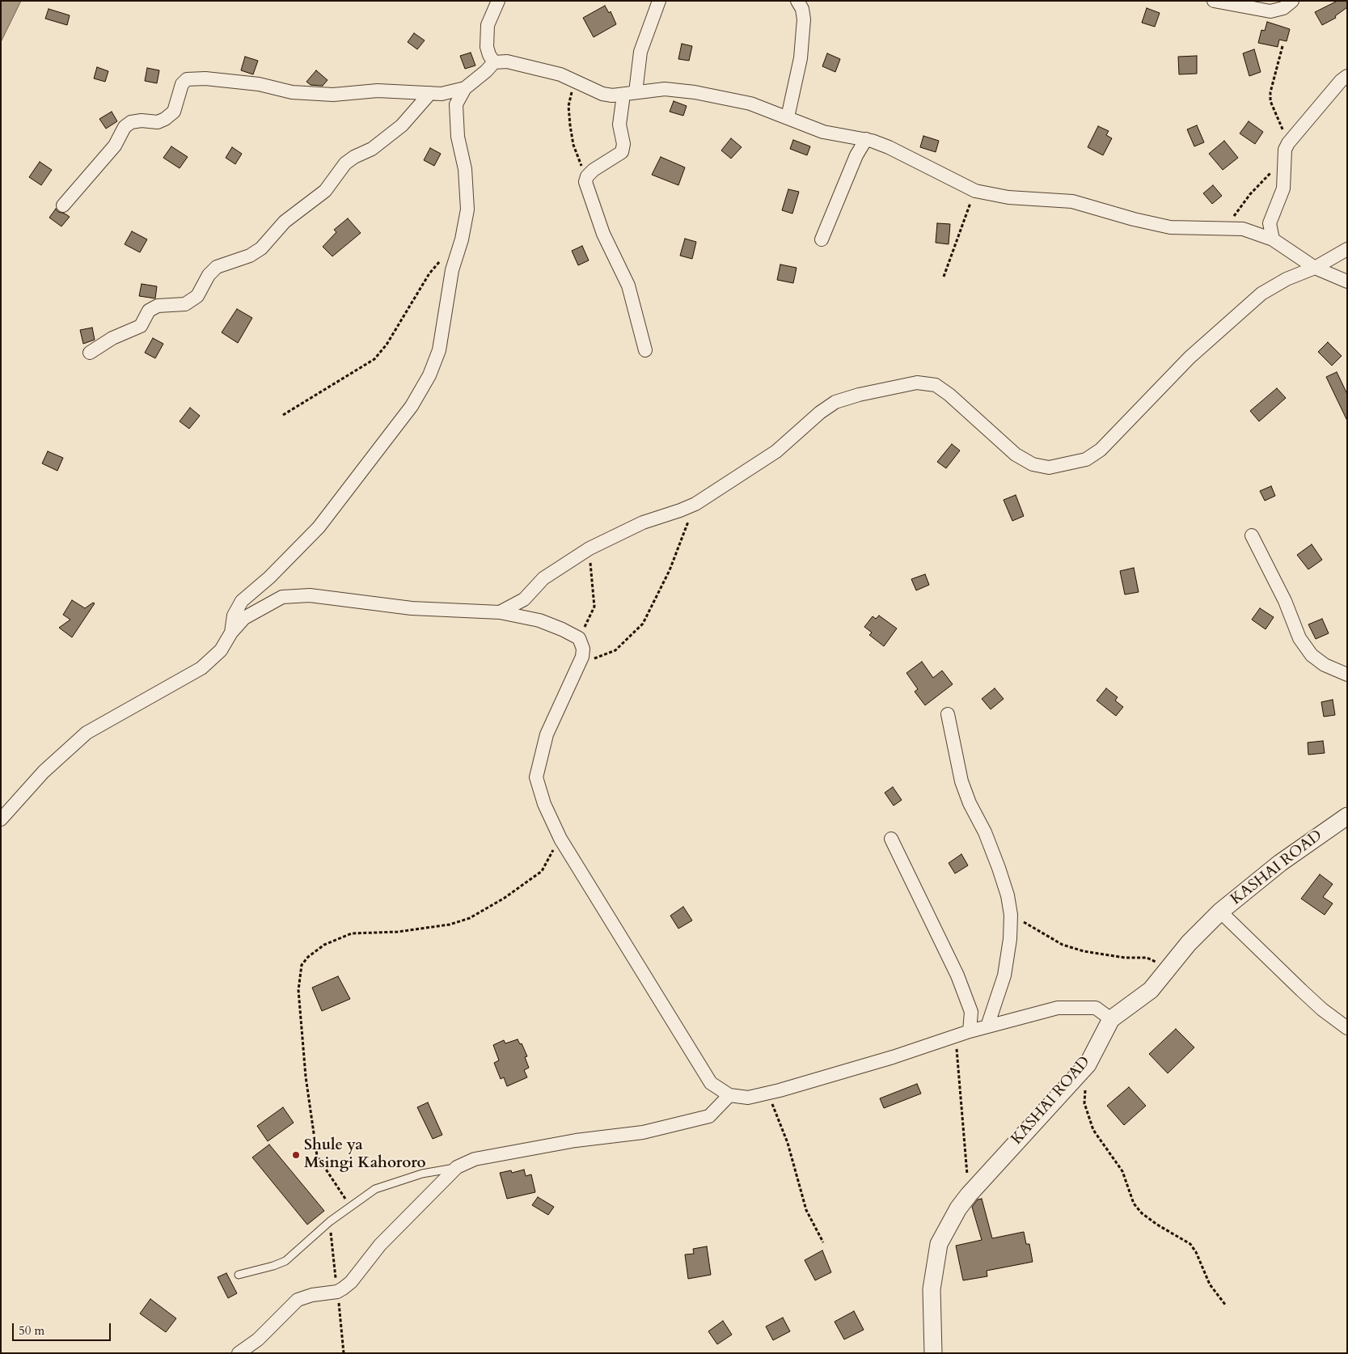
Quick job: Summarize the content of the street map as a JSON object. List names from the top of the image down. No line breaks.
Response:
{"streets":{"street":["KASHAI ROAD"]},"places":["Shule ya Msingi Kahororo"],"scale_bar":"50 m"}
